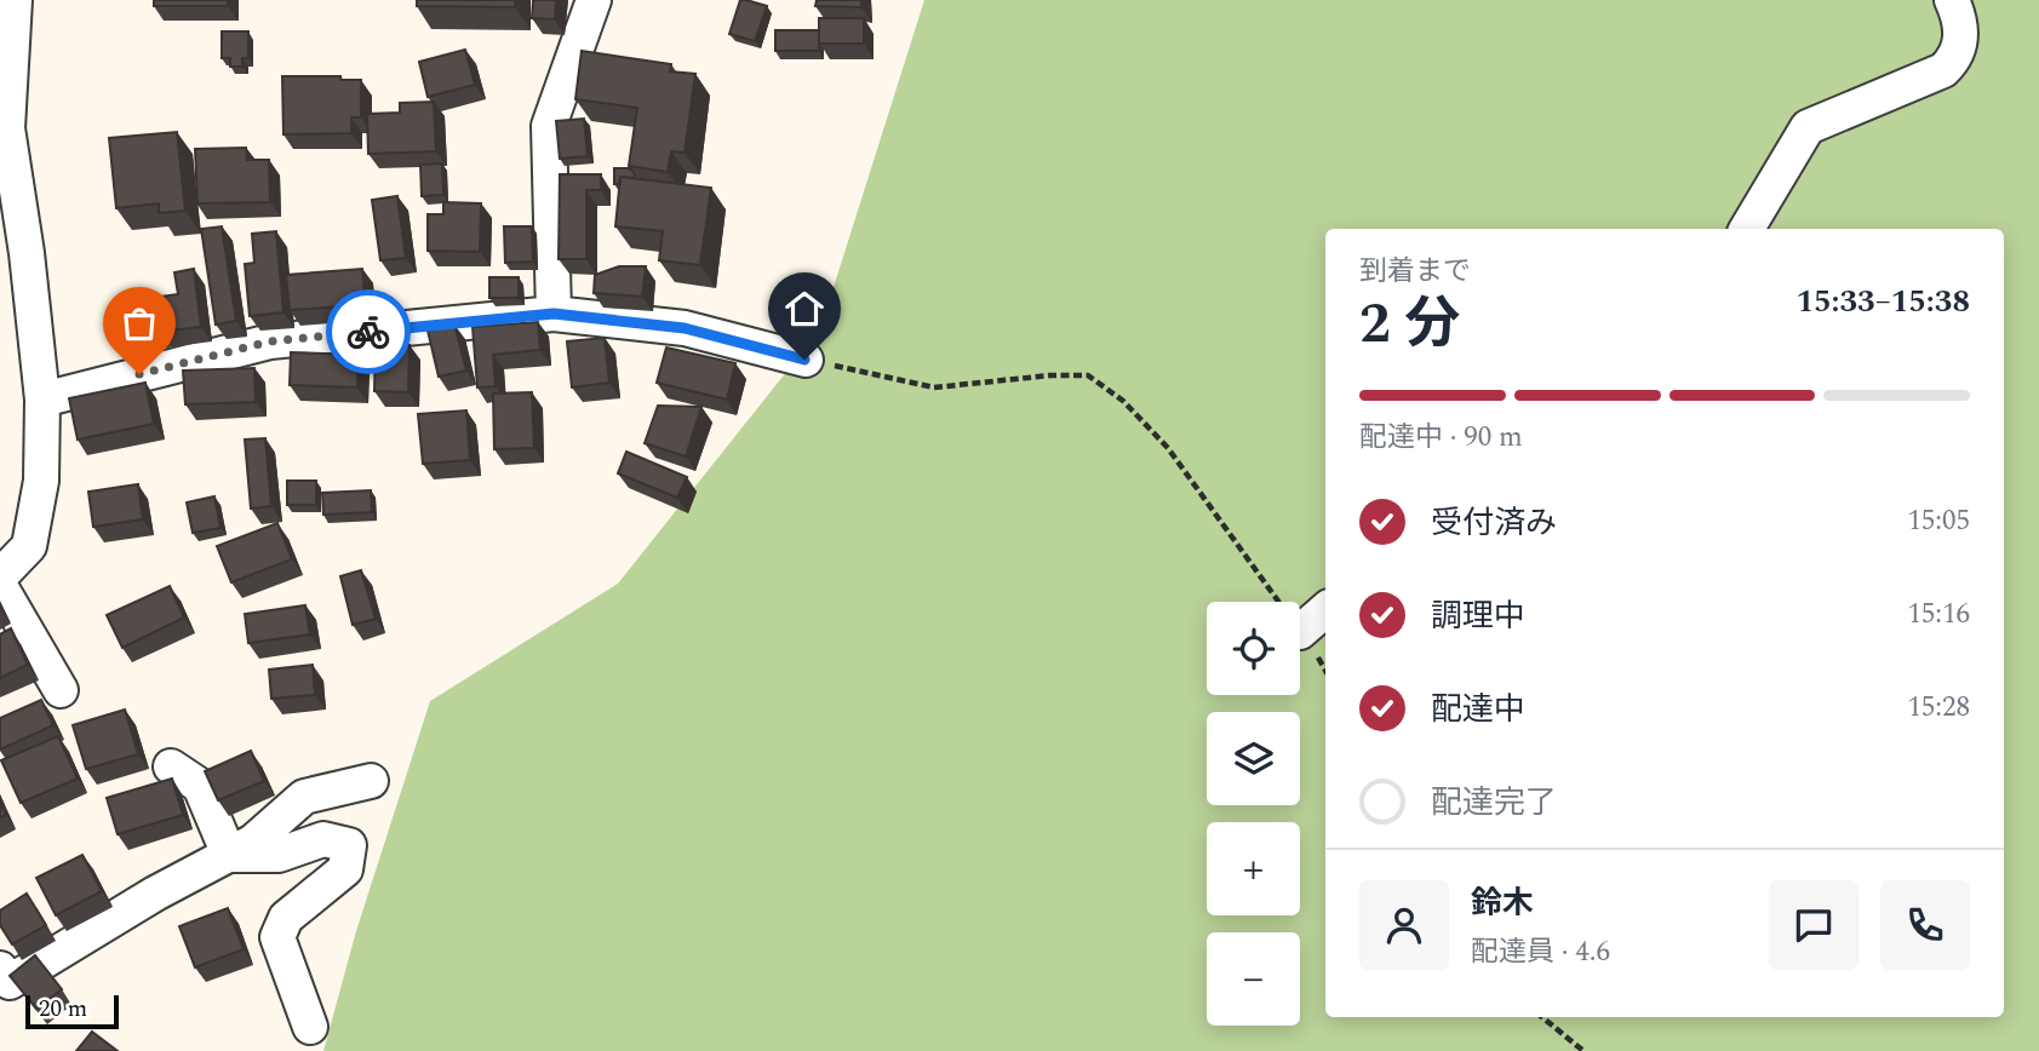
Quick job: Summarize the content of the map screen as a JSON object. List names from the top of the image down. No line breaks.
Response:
{"scale_bar":"20 m","page":{"heading":["2 分","到着まで","15:33–15:38"],"panel":["鈴木","配達員 · 4.6"],"bar":"配達中 · 90 m","list":[["受付済み","15:05"],["調理中","15:16"],["配達中","15:28"],"配達完了"],"map_buttons":["+","−"],"scale":"20 m"}}
